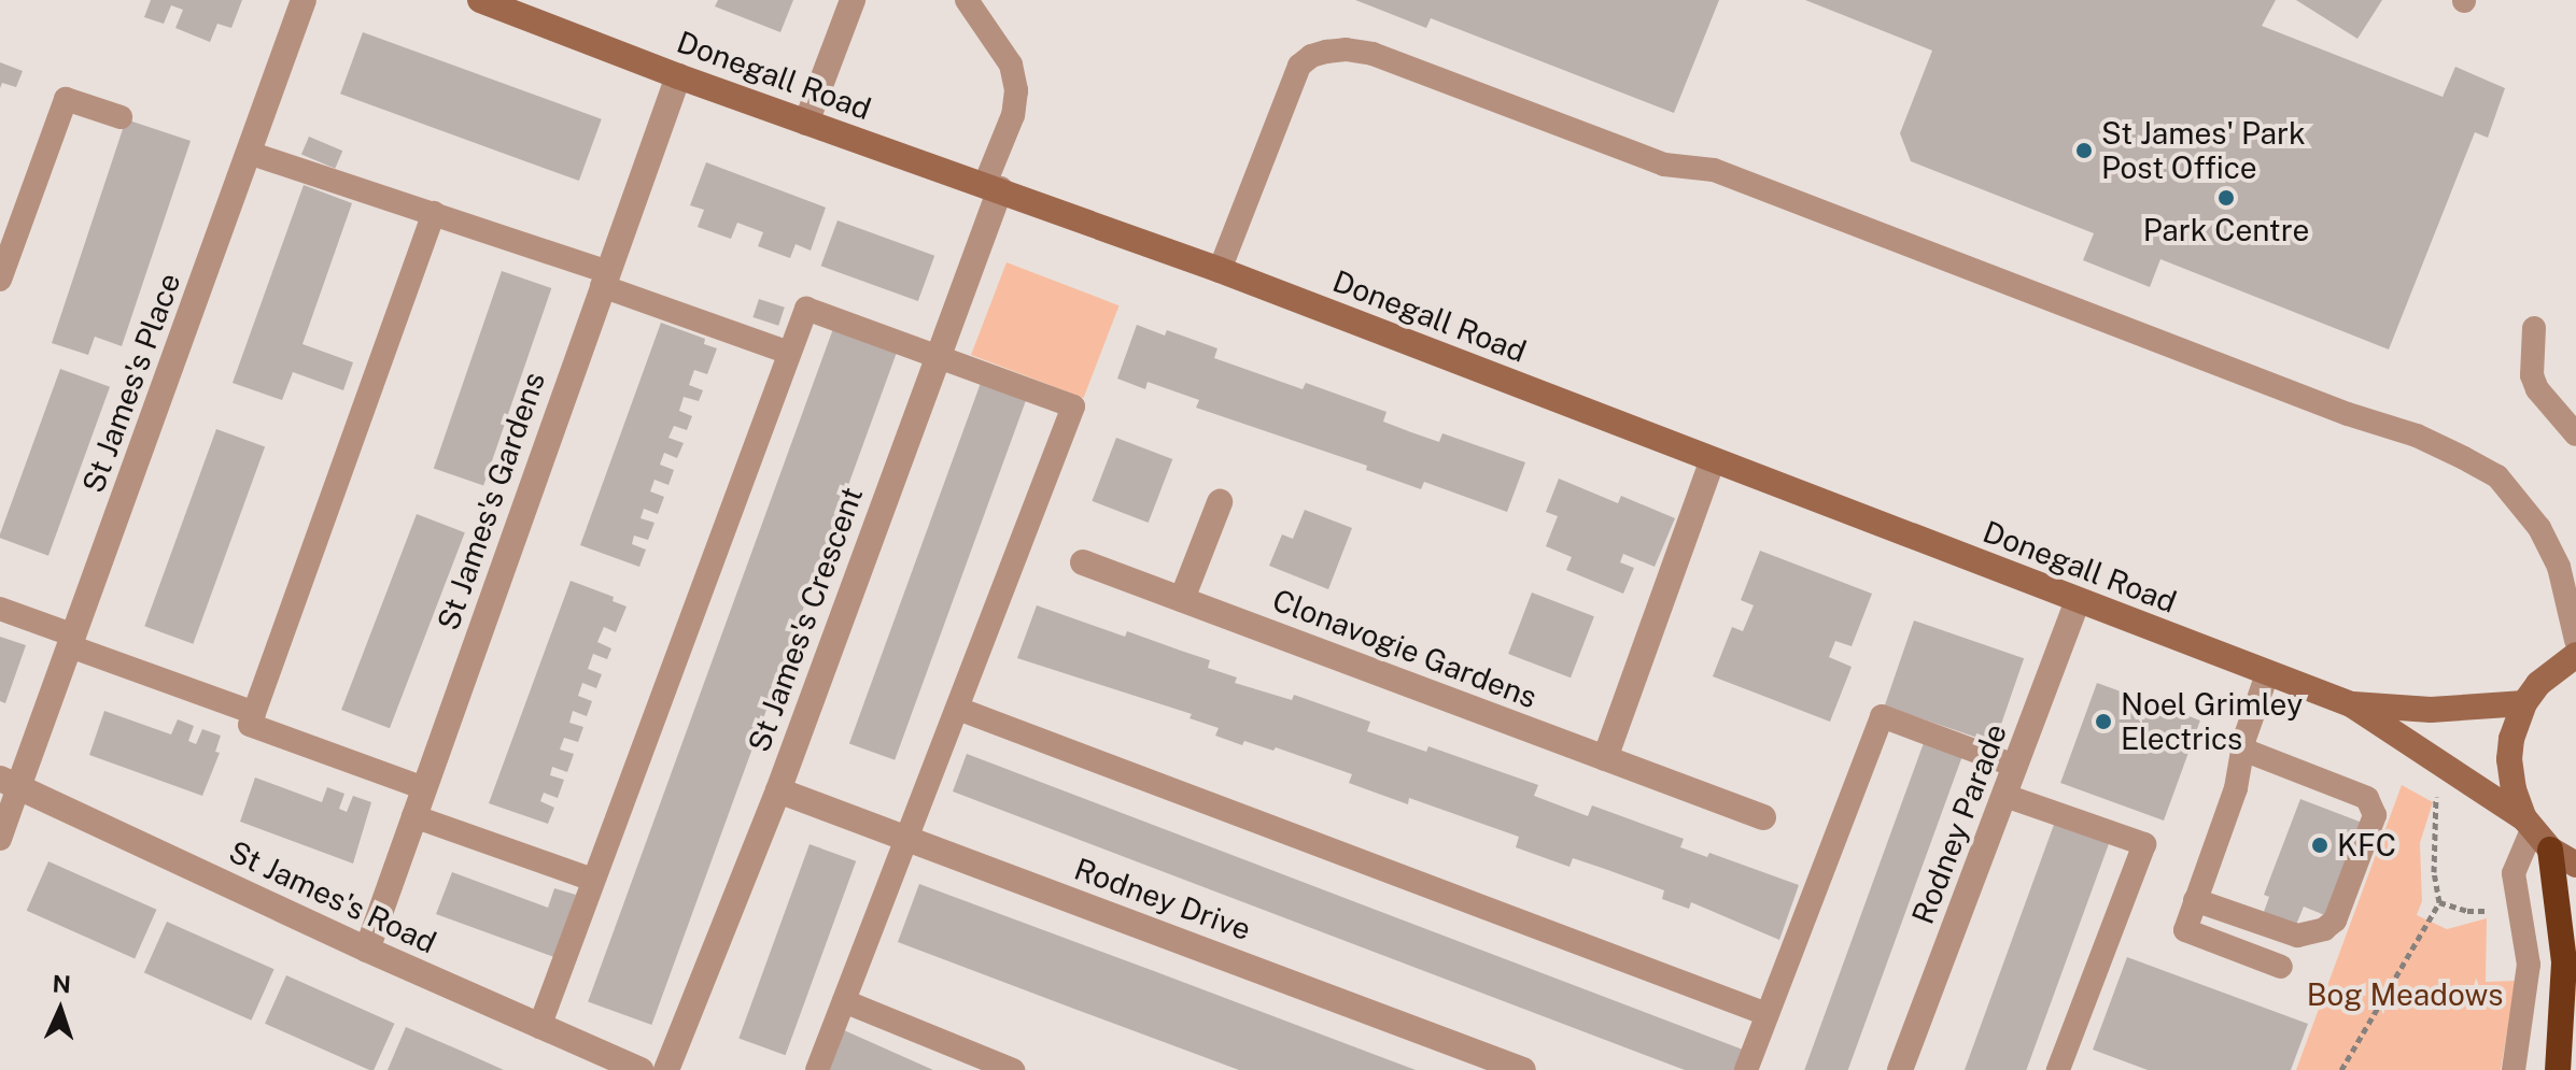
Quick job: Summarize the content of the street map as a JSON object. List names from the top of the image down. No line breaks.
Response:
{"streets":{"street":["Donegall Road","St James's Place","St James's Gardens","St James's Crescent","Clonavogie Gardens","Rodney Parade","St James's Road","Rodney Drive"]},"crossings":[["Donegall Road","St James's Gardens"],["Donegall Road","St James's Crescent"],["Donegall Road","Rodney Parade"],["St James's Place","St James's Road"],["St James's Gardens","St James's Road"],["St James's Crescent","Rodney Drive"]],"parks":["Bog Meadows"],"places":["St James' Park Post Office","Park Centre","Noel Grimley Electrics","KFC"],"north":"top"}
